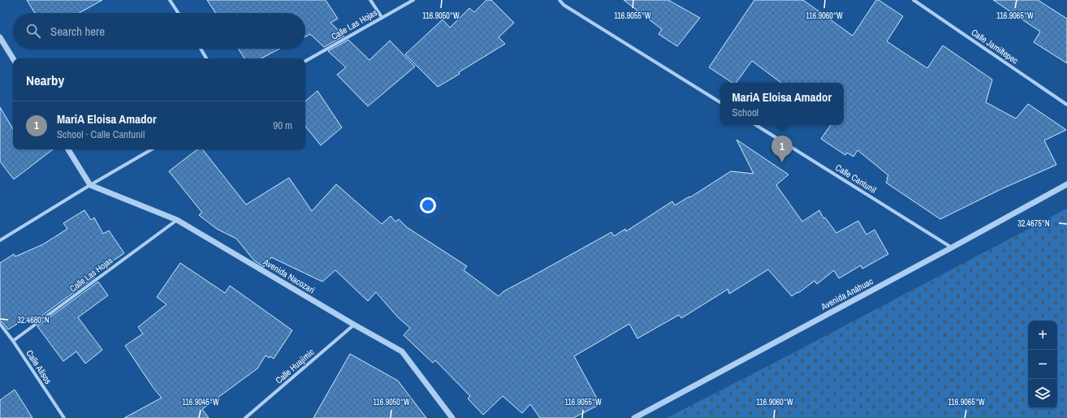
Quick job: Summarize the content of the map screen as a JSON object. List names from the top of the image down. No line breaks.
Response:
{"streets":{"street":["Calle Las Hojas","Calle Jamiltepec","Calle Cantunil","Avenida Nacozari","Avenida Anáhuac","Calle Huajimic","Calle Alisos"]},"crossings":[["Calle Las Hojas","Avenida Nacozari"],["Calle Las Hojas","Calle Alisos"],["Calle Cantunil","Avenida Anáhuac"],["Avenida Nacozari","Calle Huajimic"]],"page":{"search":"Search here","heading":"Nearby","popup":["MariA Eloisa Amador","School"],"list":[{"mark":"1","name":"MariA Eloisa Amador","note":"School · Calle Cantunil","value":"90 m"}],"pins":"1","map_buttons":["+","−"]},"coordinates":["116.9050°W","116.9055°W","116.9060°W","116.9065°W","32.4675°N","32.4680°N","116.9045°W"]}
